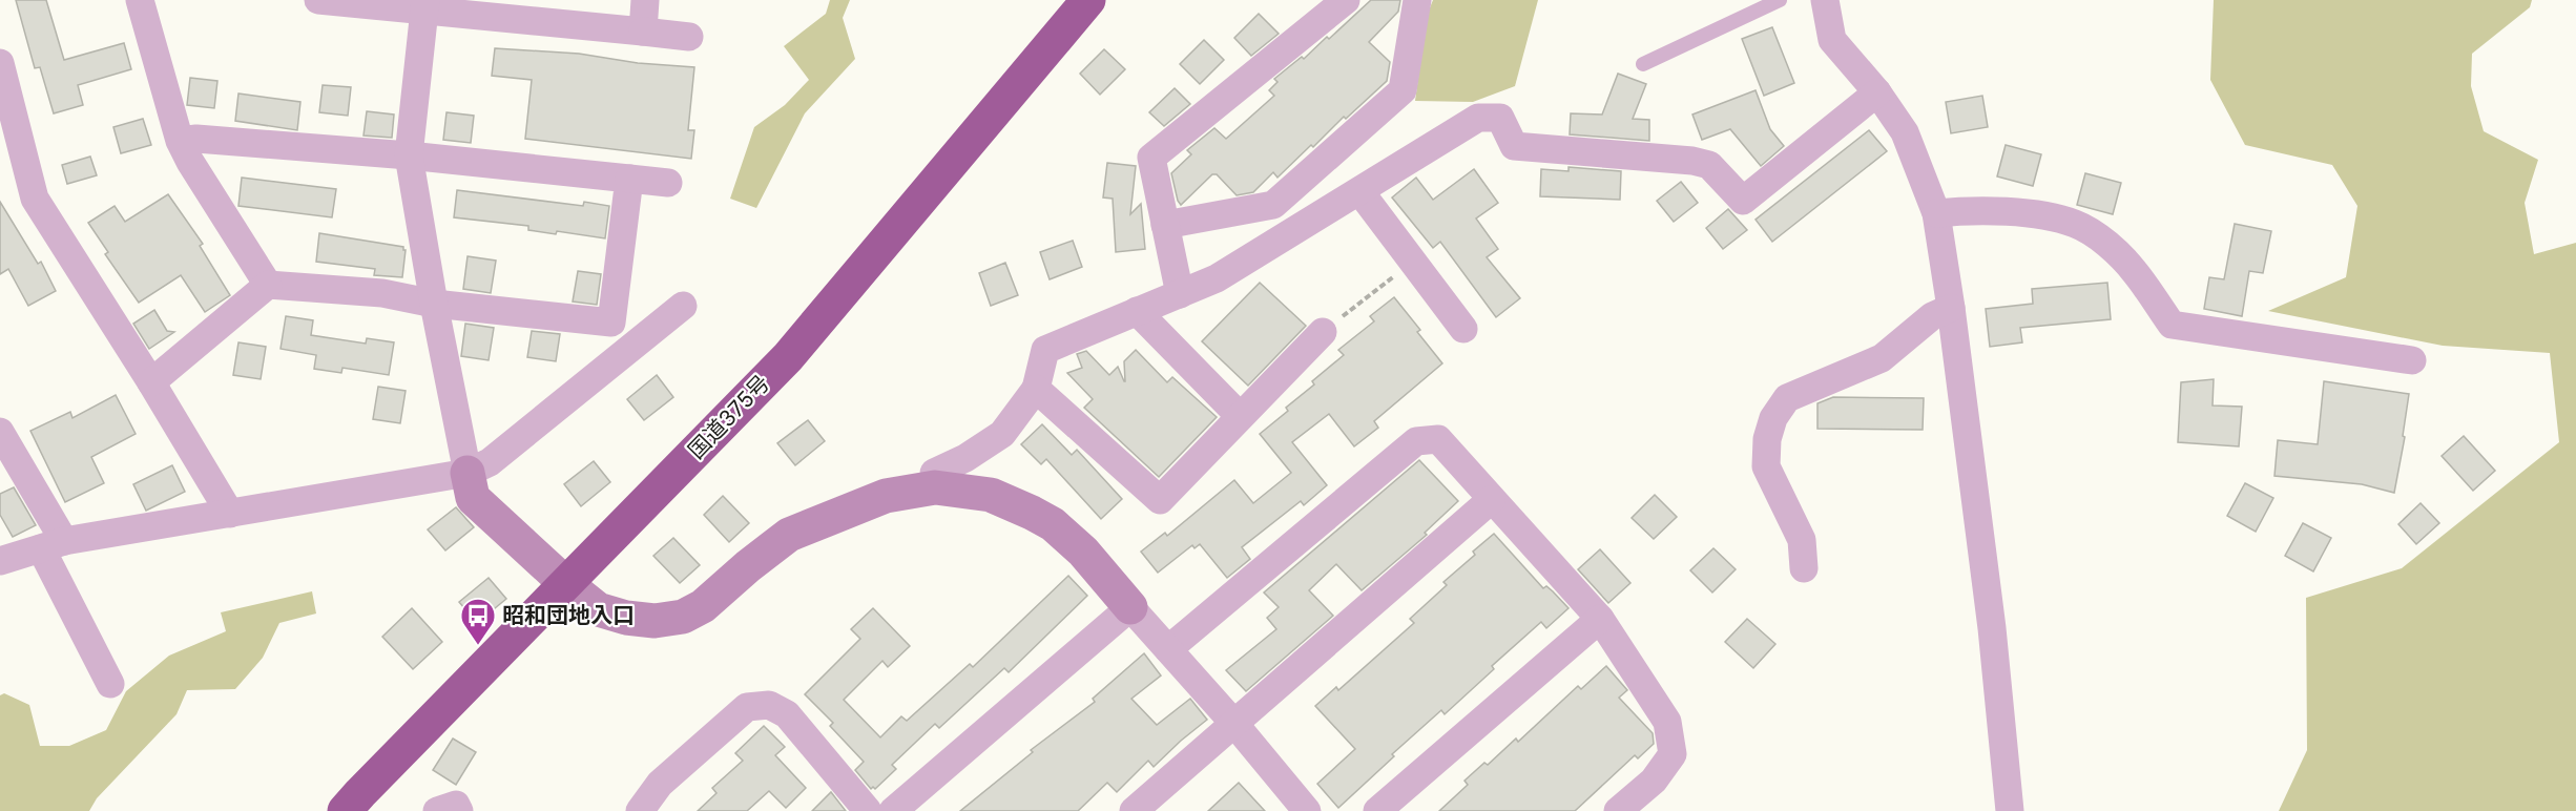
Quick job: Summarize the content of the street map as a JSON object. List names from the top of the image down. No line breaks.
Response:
{"streets":{"highway":["国道375号"]},"places":{"bus stop":["昭和団地入口"]}}
